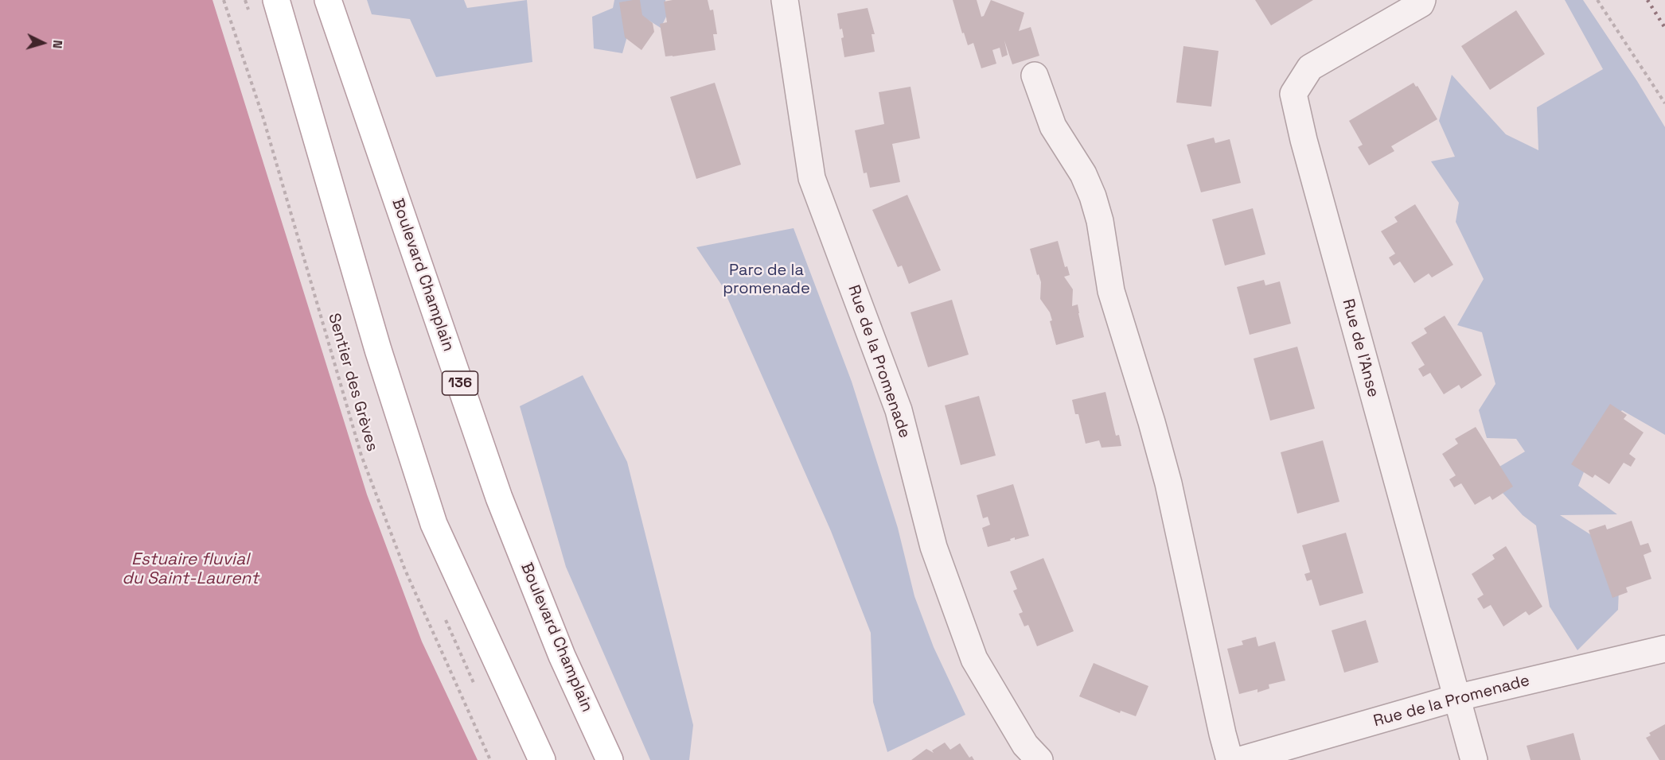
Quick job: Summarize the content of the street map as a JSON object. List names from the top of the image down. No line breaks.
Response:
{"streets":{"main road":["Boulevard Champlain","136"],"street":["Rue de l'Anse","Rue de la Promenade"],"path":["Sentier des Grèves"]},"crossings":[["Rue de l'Anse","Rue de la Promenade"]],"water":["Estuaire fluvial du Saint-Laurent"],"parks":["Parc de la promenade"],"north":"right"}
